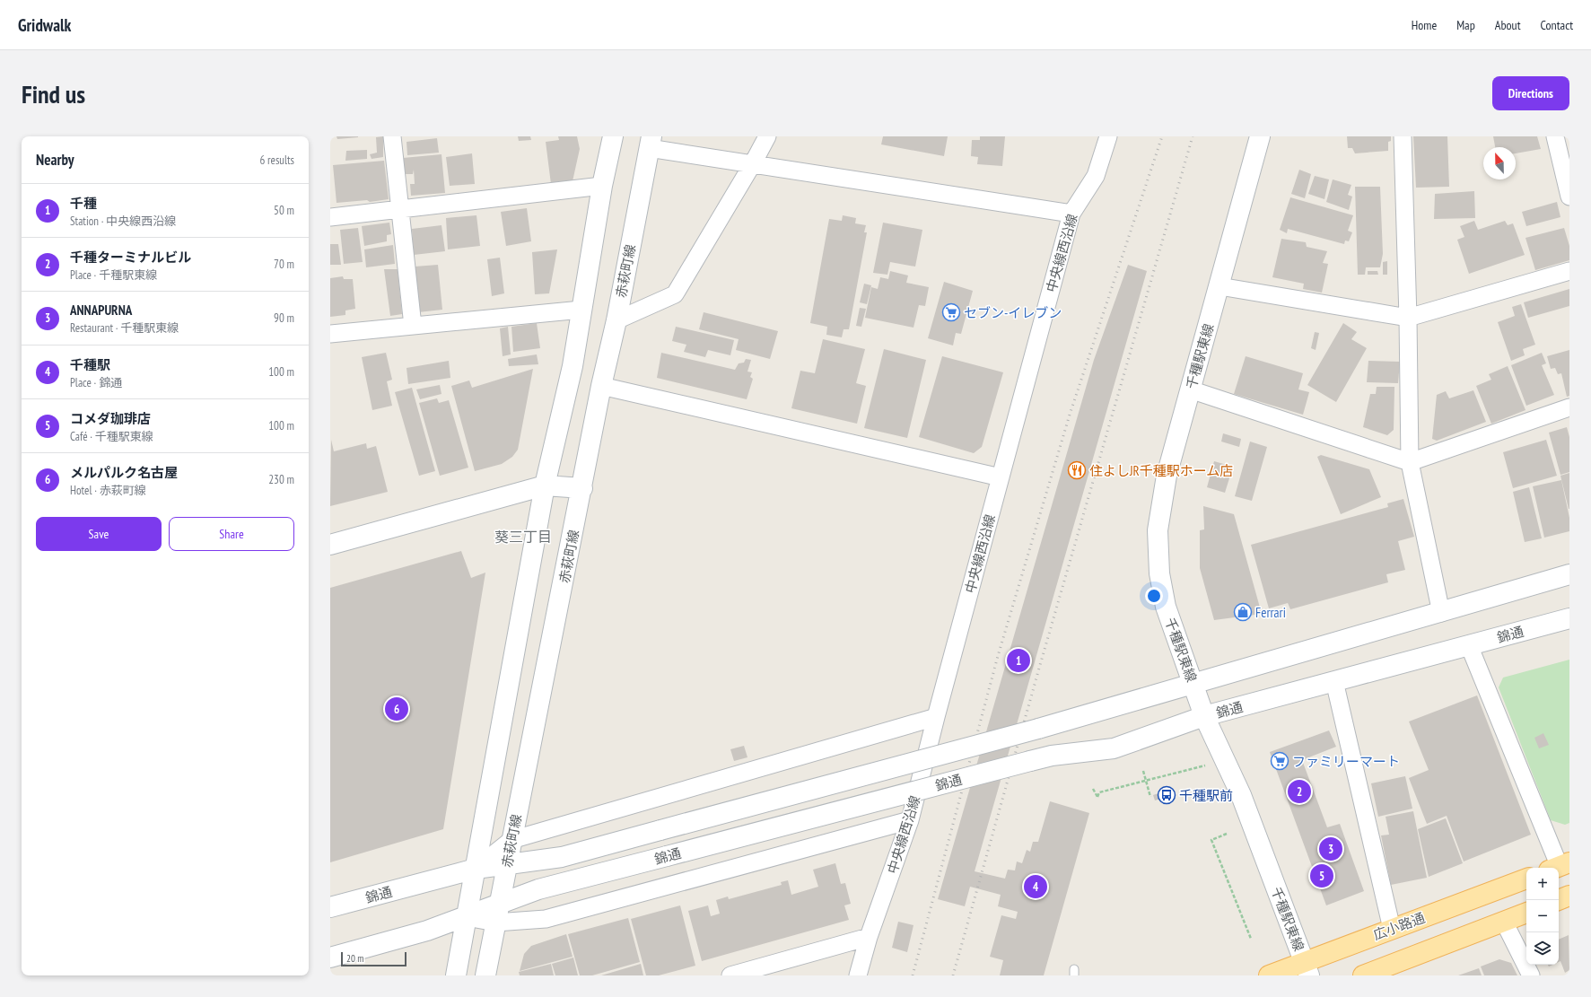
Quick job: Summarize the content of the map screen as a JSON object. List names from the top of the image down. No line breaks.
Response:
{"streets":{"main road":["広小路通"],"street":["中央線西沿線","赤萩町線","千種駅東線","錦通"]},"crossings":[["赤萩町線","錦通"],["千種駅東線","錦通"],["千種駅東線","広小路通"]],"districts":["葵三丁目"],"places":{"supermarket":["セブン-イレブン","ファミリーマート"],"restaurant":["住よしJR千種駅ホーム店"],"shop":["Ferrari"],"bus stop":["千種駅前"]},"scale_bar":"20 m","north":"top","page":{"header":"Gridwalk","nav":["Home","Map","About","Contact"],"buttons":["Directions",["Save","Share"]],"title":"Find us","heading":["Nearby","6 results"],"list":[{"mark":"1","name":"千種","note":"Station · 中央線西沿線","value":"50 m"},{"mark":"2","name":"千種ターミナルビル","note":"Place · 千種駅東線","value":"70 m"},{"mark":"3","name":"ANNAPURNA","note":"Restaurant · 千種駅東線","value":"90 m"},{"mark":"4","name":"千種駅","note":"Place · 錦通","value":"100 m"},{"mark":"5","name":"コメダ珈琲店","note":"Café · 千種駅東線","value":"100 m"},{"mark":"6","name":"メルパルク名古屋","note":"Hotel · 赤萩町線","value":"230 m"}],"pins":["1","6","2","3","5","4"],"map_buttons":["+","−"],"scale":"20 m"}}
